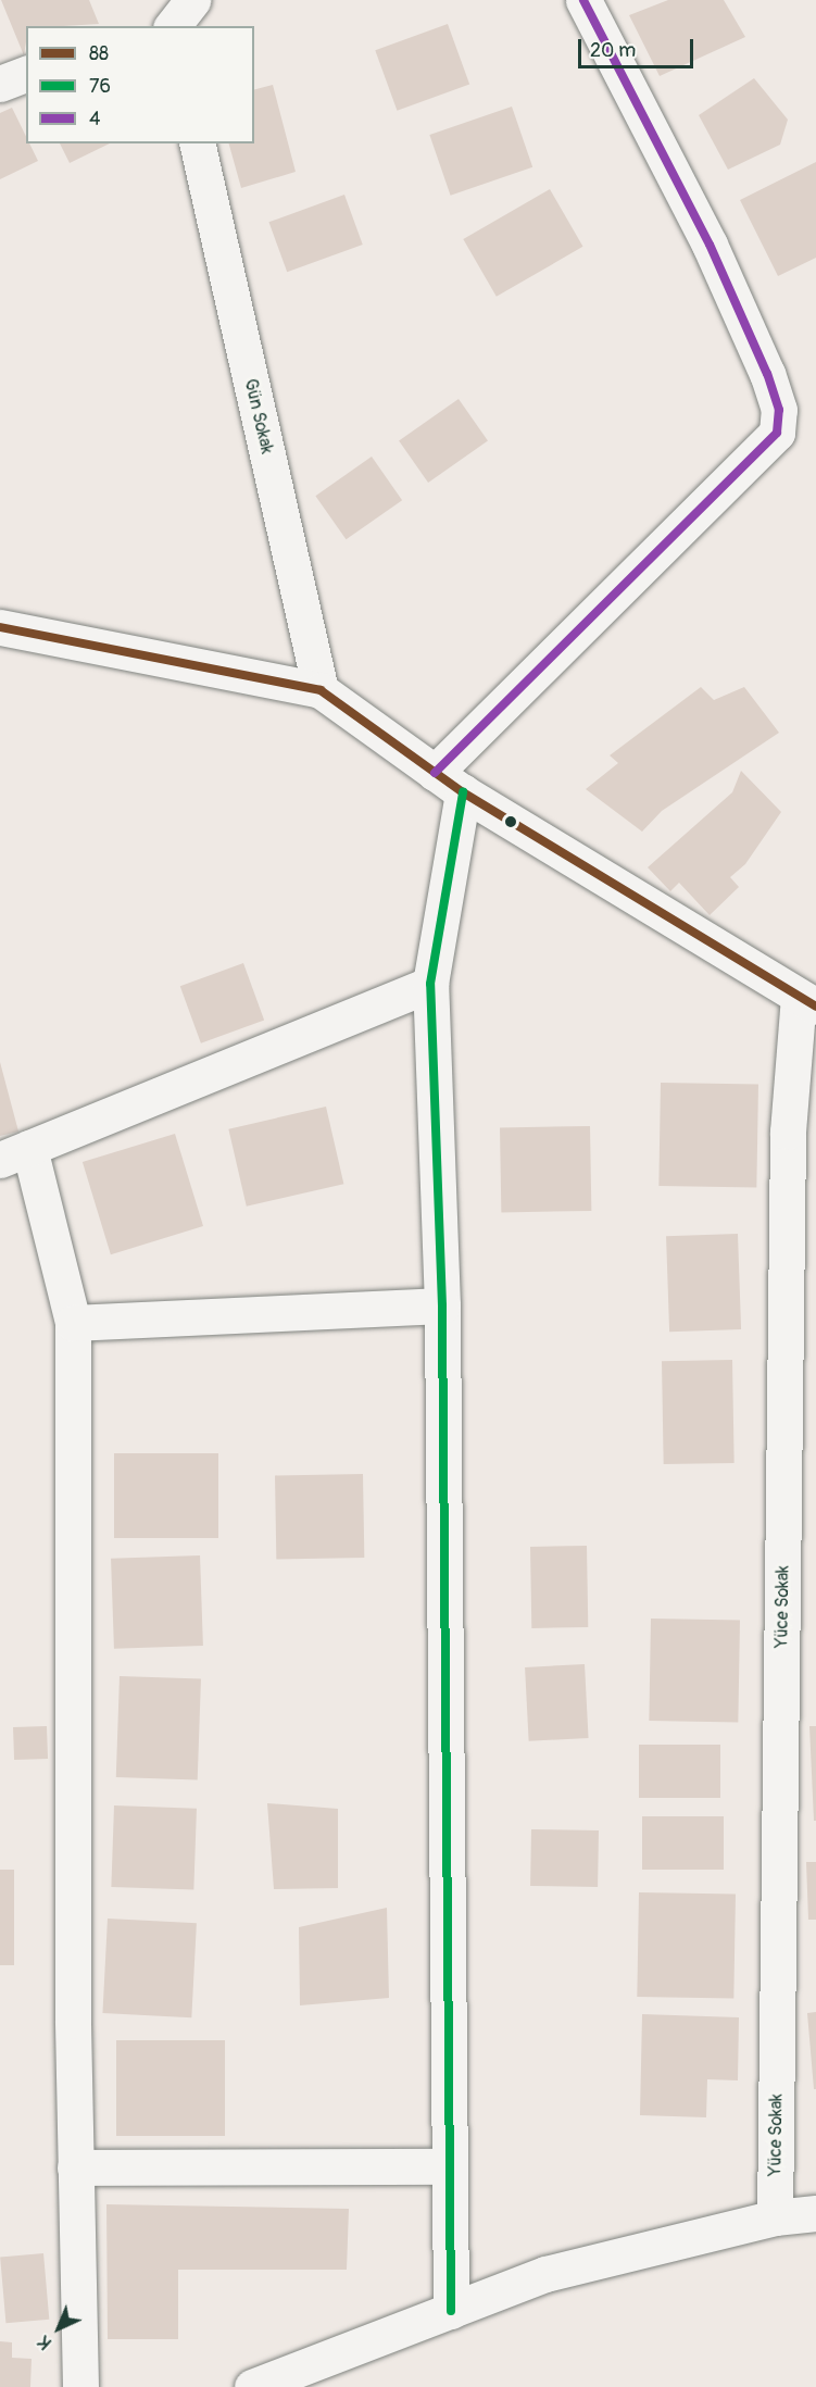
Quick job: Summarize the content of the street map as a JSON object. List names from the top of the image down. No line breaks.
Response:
{"streets":{"street":["Gün Sokak","Yüce Sokak"]},"lines":["transit line 4","transit line 88","transit line 76"],"legend":["88","76","4"],"scale_bar":"20 m","north":"bottom left"}
